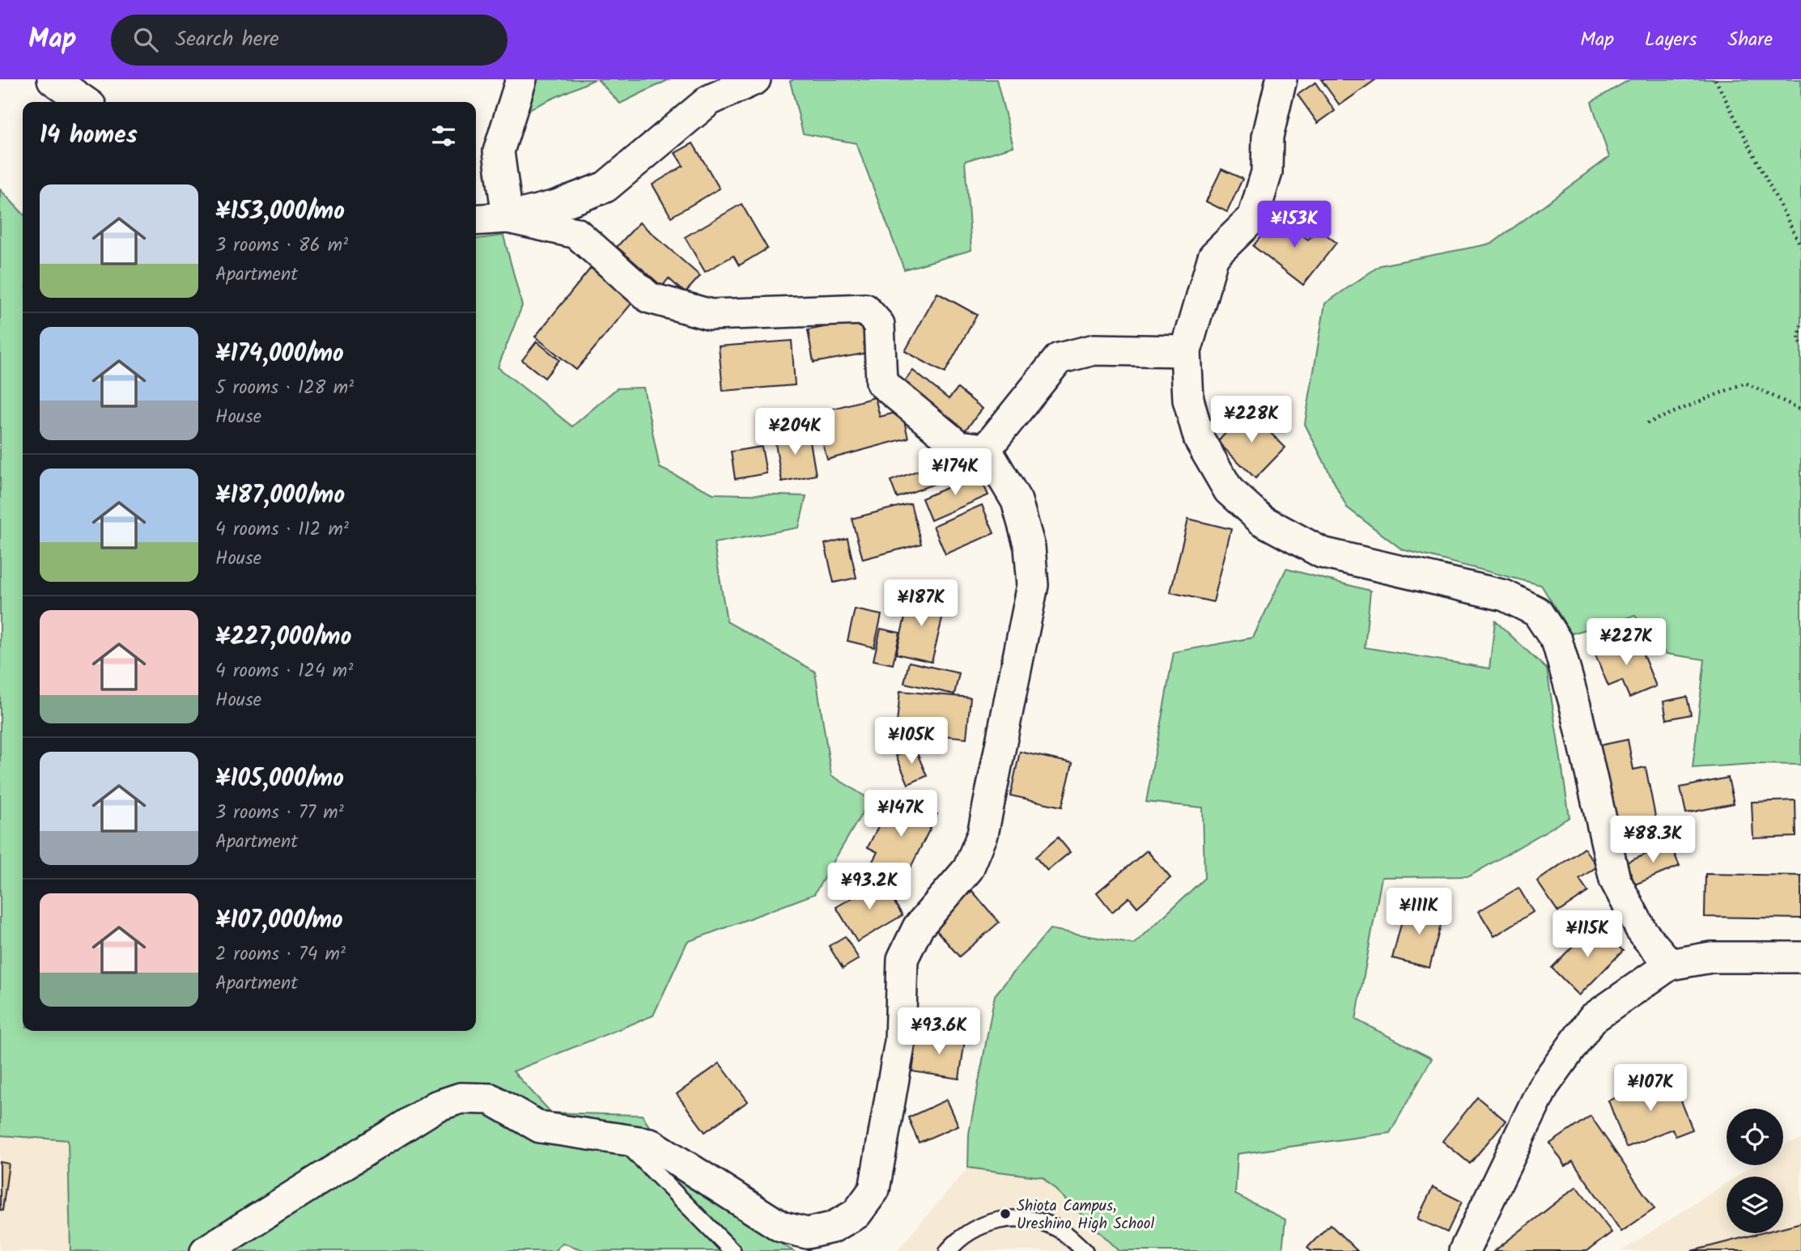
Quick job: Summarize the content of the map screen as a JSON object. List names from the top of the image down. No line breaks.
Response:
{"places":["Shiota Campus, Ureshino High School"],"page":{"header":"Map","search":"Search here","nav":["Map","Layers","Share"],"heading":"14 homes","list":[{"name":"¥153,000/mo","note":"3 rooms · 86 m² · Apartment"},{"name":"¥174,000/mo","note":"5 rooms · 128 m² · House"},{"name":"¥187,000/mo","note":"4 rooms · 112 m² · House"},{"name":"¥227,000/mo","note":"4 rooms · 124 m² · House"},{"name":"¥105,000/mo","note":"3 rooms · 77 m² · Apartment"},{"name":"¥107,000/mo","note":"2 rooms · 74 m² · Apartment"}],"price":["¥153K","¥228K","¥204K","¥174K","¥187K","¥227K","¥105K","¥147K","¥88.3K","¥93.2K","¥111K","¥115K","¥93.6K","¥107K"]}}
